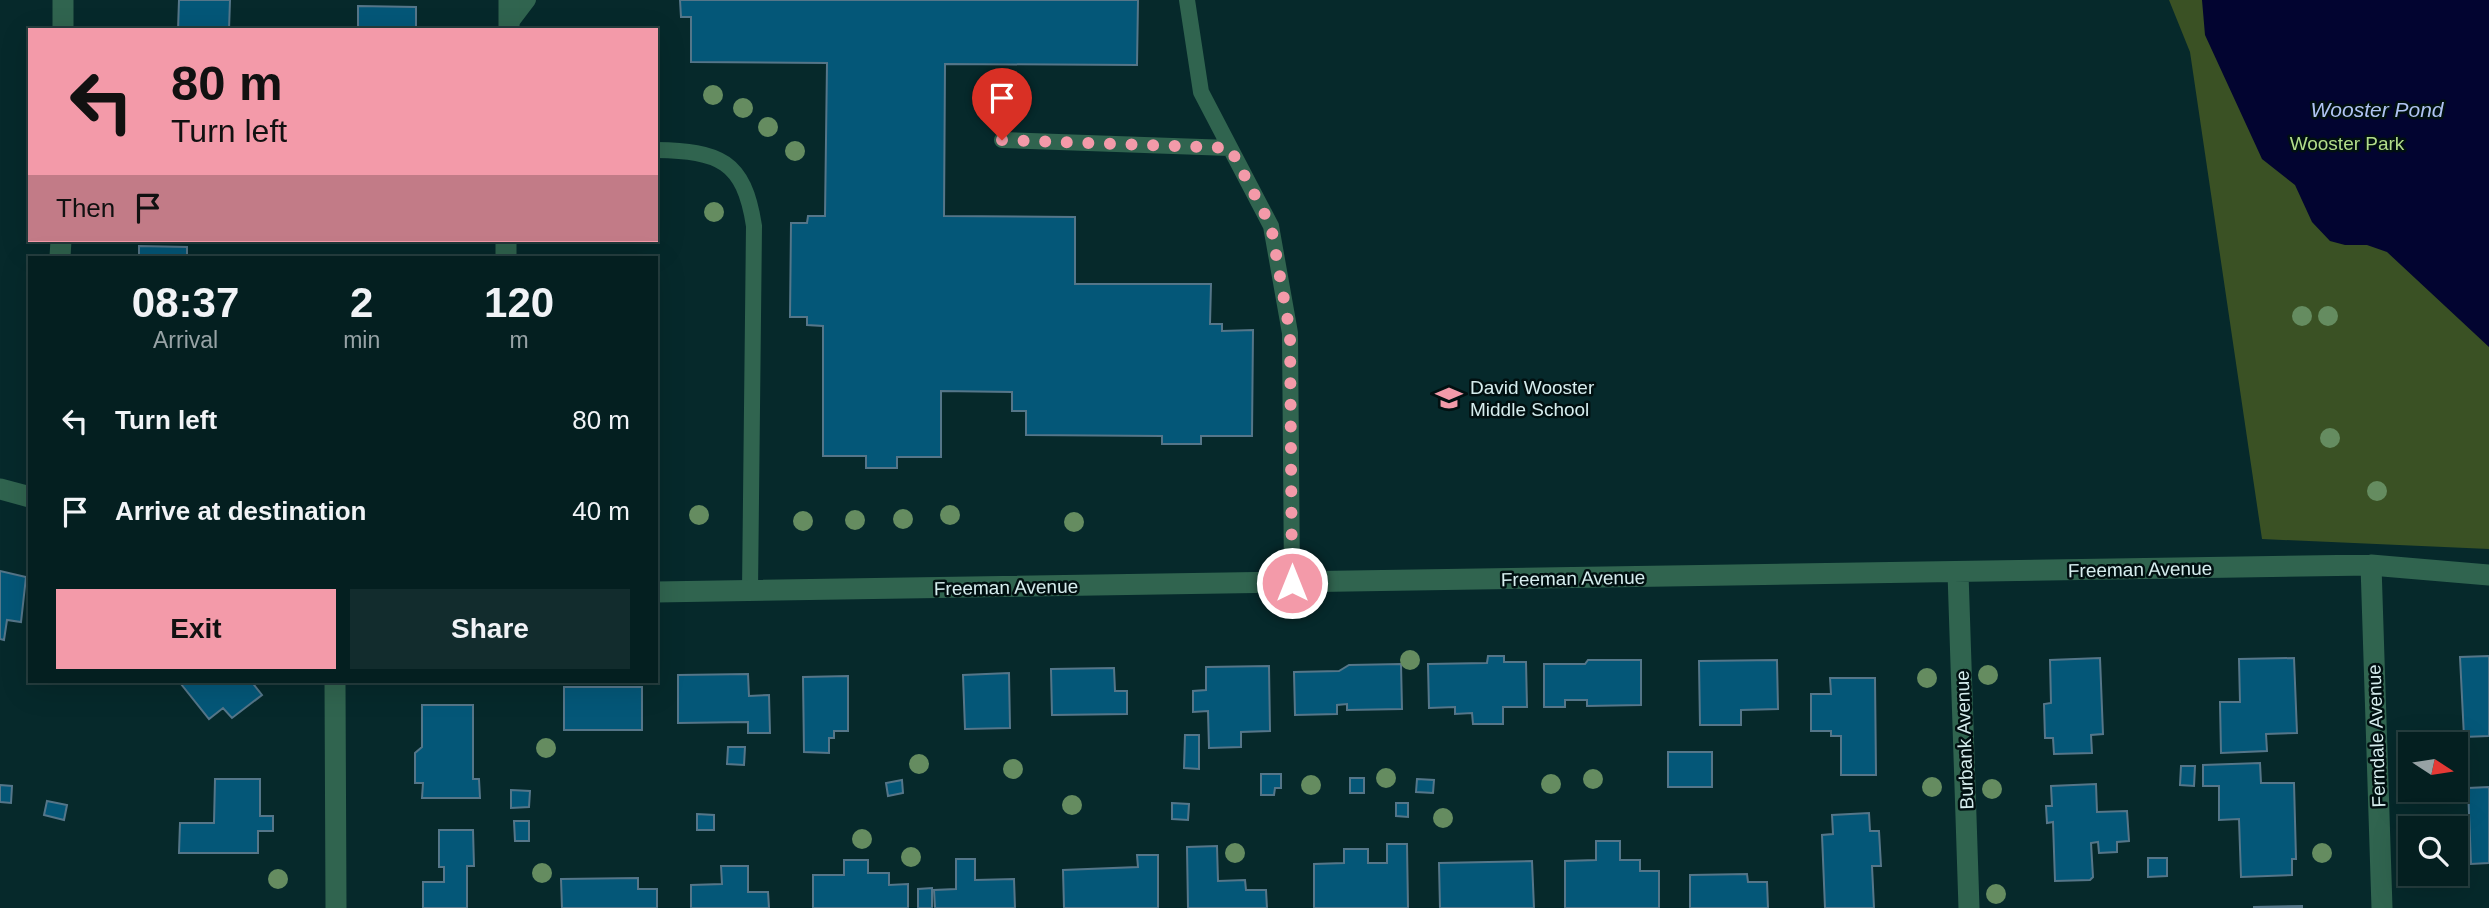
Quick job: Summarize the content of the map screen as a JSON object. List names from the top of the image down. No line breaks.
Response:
{"streets":{"street":["Freeman Avenue","Ferndale Avenue","Burbank Avenue"]},"crossings":[["Freeman Avenue","Ferndale Avenue"],["Freeman Avenue","Burbank Avenue"]],"water":["Wooster Pond"],"parks":["Wooster Park"],"places":{"school or university":["David Wooster Middle School"]},"north":"right","page":{"turn":["80 m","Turn left"],"then":"Then","eta":["08:37","Arrival","2","min","120","m"],"list":[{"name":"Turn left","value":"80 m"},{"name":"Arrive at destination","value":"40 m"}],"buttons":["Exit","Share"]}}
